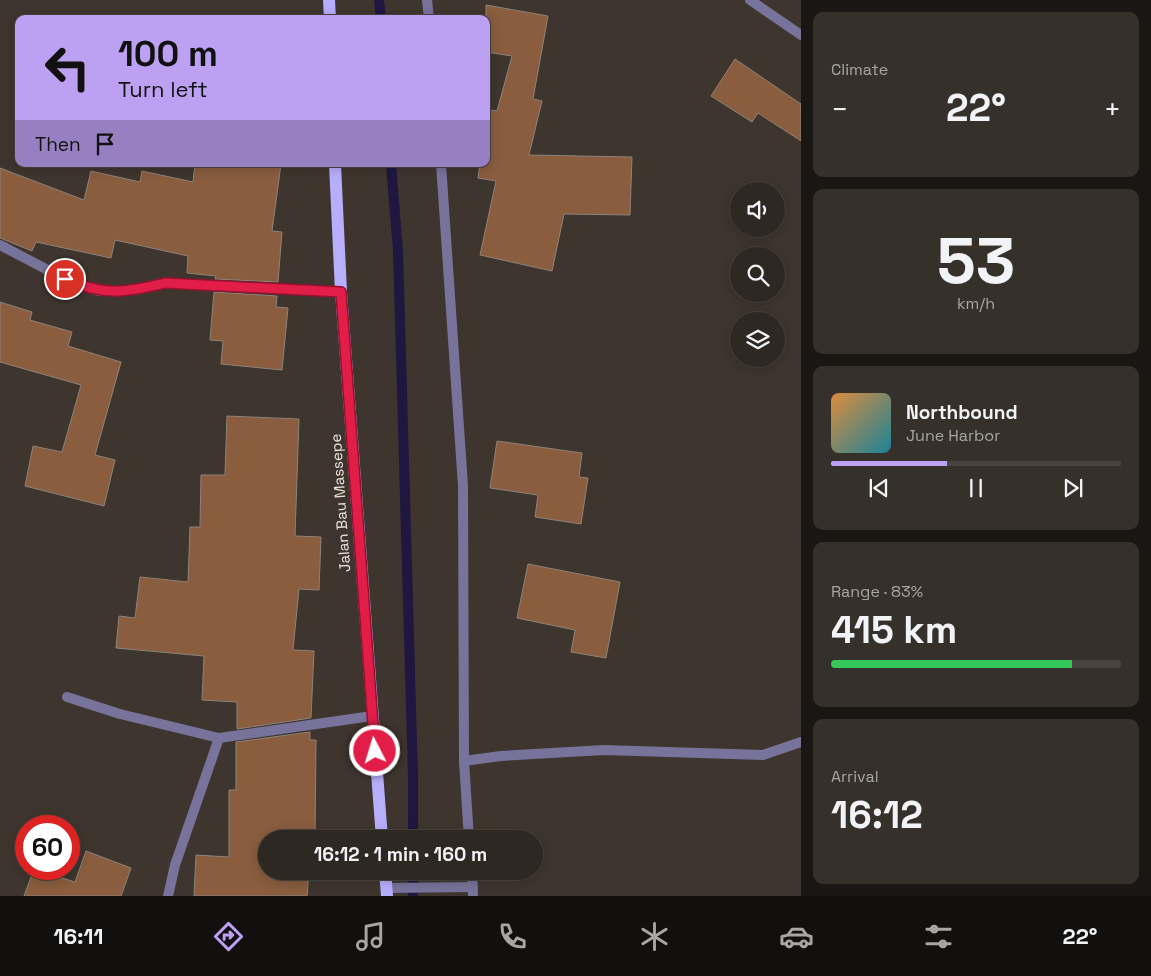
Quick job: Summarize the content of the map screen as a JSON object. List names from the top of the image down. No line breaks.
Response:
{"streets":{"main road":["Jalan Bau Massepe"]},"page":{"tile":["Climate",["53","km/h"],["Range · 83%","415 km"],["Arrival","16:12"]],"turn":["100 m","Turn left"],"heat":["−","22°","+"],"then":"Then","song":["Northbound","June Harbor"],"limit":"60","trip":"16:12 · 1 min · 160 m","tabs":["16:11","22°"]}}
